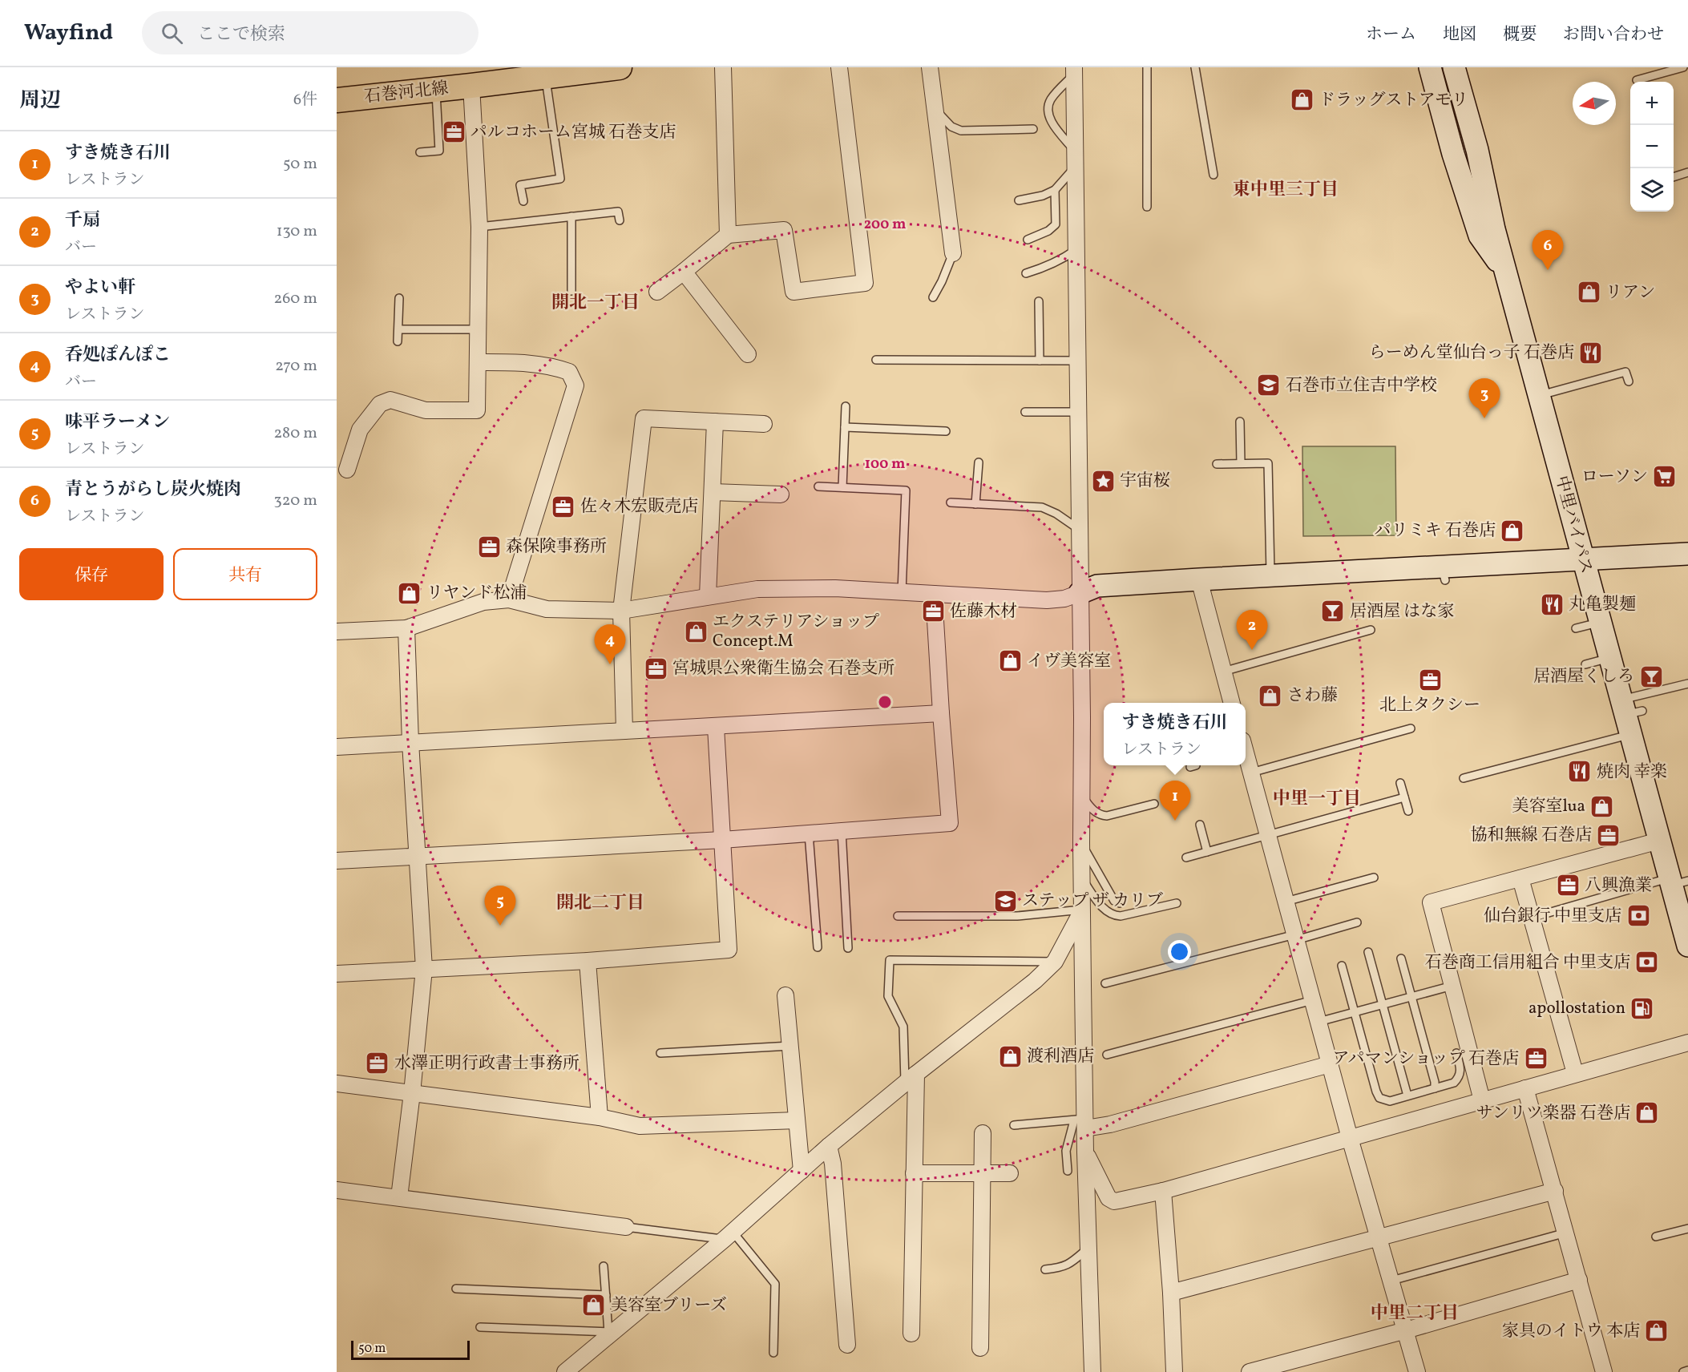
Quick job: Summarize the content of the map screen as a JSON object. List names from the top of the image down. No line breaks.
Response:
{"streets":{"main road":["石巻河北線"],"street":["中里バイパス"]},"districts":["東中里三丁目","開北一丁目","中里一丁目","開北二丁目","中里二丁目"],"places":{"shop":["ドラッグストアモリ","リアン","パリミキ 石巻店","リヤンド松浦","エクステリアショップ Concept.M","イヴ美容室","さわ藤","美容室lua","渡利酒店","サンリツ楽器 石巻店","美容室ブリーズ","家具のイトウ 本店"],"office":["パルコホーム宮城 石巻支店","佐々木宏販売店","森保険事務所","佐藤木材","宮城県公衆衛生協会 石巻支所","北上タクシー","協和無線 石巻店","八興漁業","アパマンショップ 石巻店","水澤正明行政書士事務所"],"restaurant":["らーめん堂仙台っ子 石巻店","丸亀製麺","焼肉 幸楽"],"school or university":["石巻市立住吉中学校","ステップ ザ カリブ"],"supermarket":["ローソン"],"place":["宇宙桜"],"bar":["居酒屋 はな家","居酒屋くしろ"],"bank":["仙台銀行 中里支店","石巻商工信用組合 中里支店"],"fuel station":["apollostation"]},"scale_bar":"50 m","north":"left","page":{"header":"Wayfind","search":"ここで検索","nav":["ホーム","地図","概要","お問い合わせ"],"heading":["周辺","6件"],"map_buttons":["+","−"],"list":[{"mark":"1","name":"すき焼き石川","note":"レストラン","value":"50 m"},{"mark":"2","name":"千扇","note":"バー","value":"130 m"},{"mark":"3","name":"やよい軒","note":"レストラン","value":"260 m"},{"mark":"4","name":"呑処ぽんぽこ","note":"バー","value":"270 m"},{"mark":"5","name":"味平ラーメン","note":"レストラン","value":"280 m"},{"mark":"6","name":"青とうがらし炭火焼肉","note":"レストラン","value":"320 m"}],"pins":["6","3","2","4","1","5"],"buttons":["保存","共有"],"popup":["すき焼き石川","レストラン"],"scale":"50 m"},"rings":["200 m","100 m"]}
